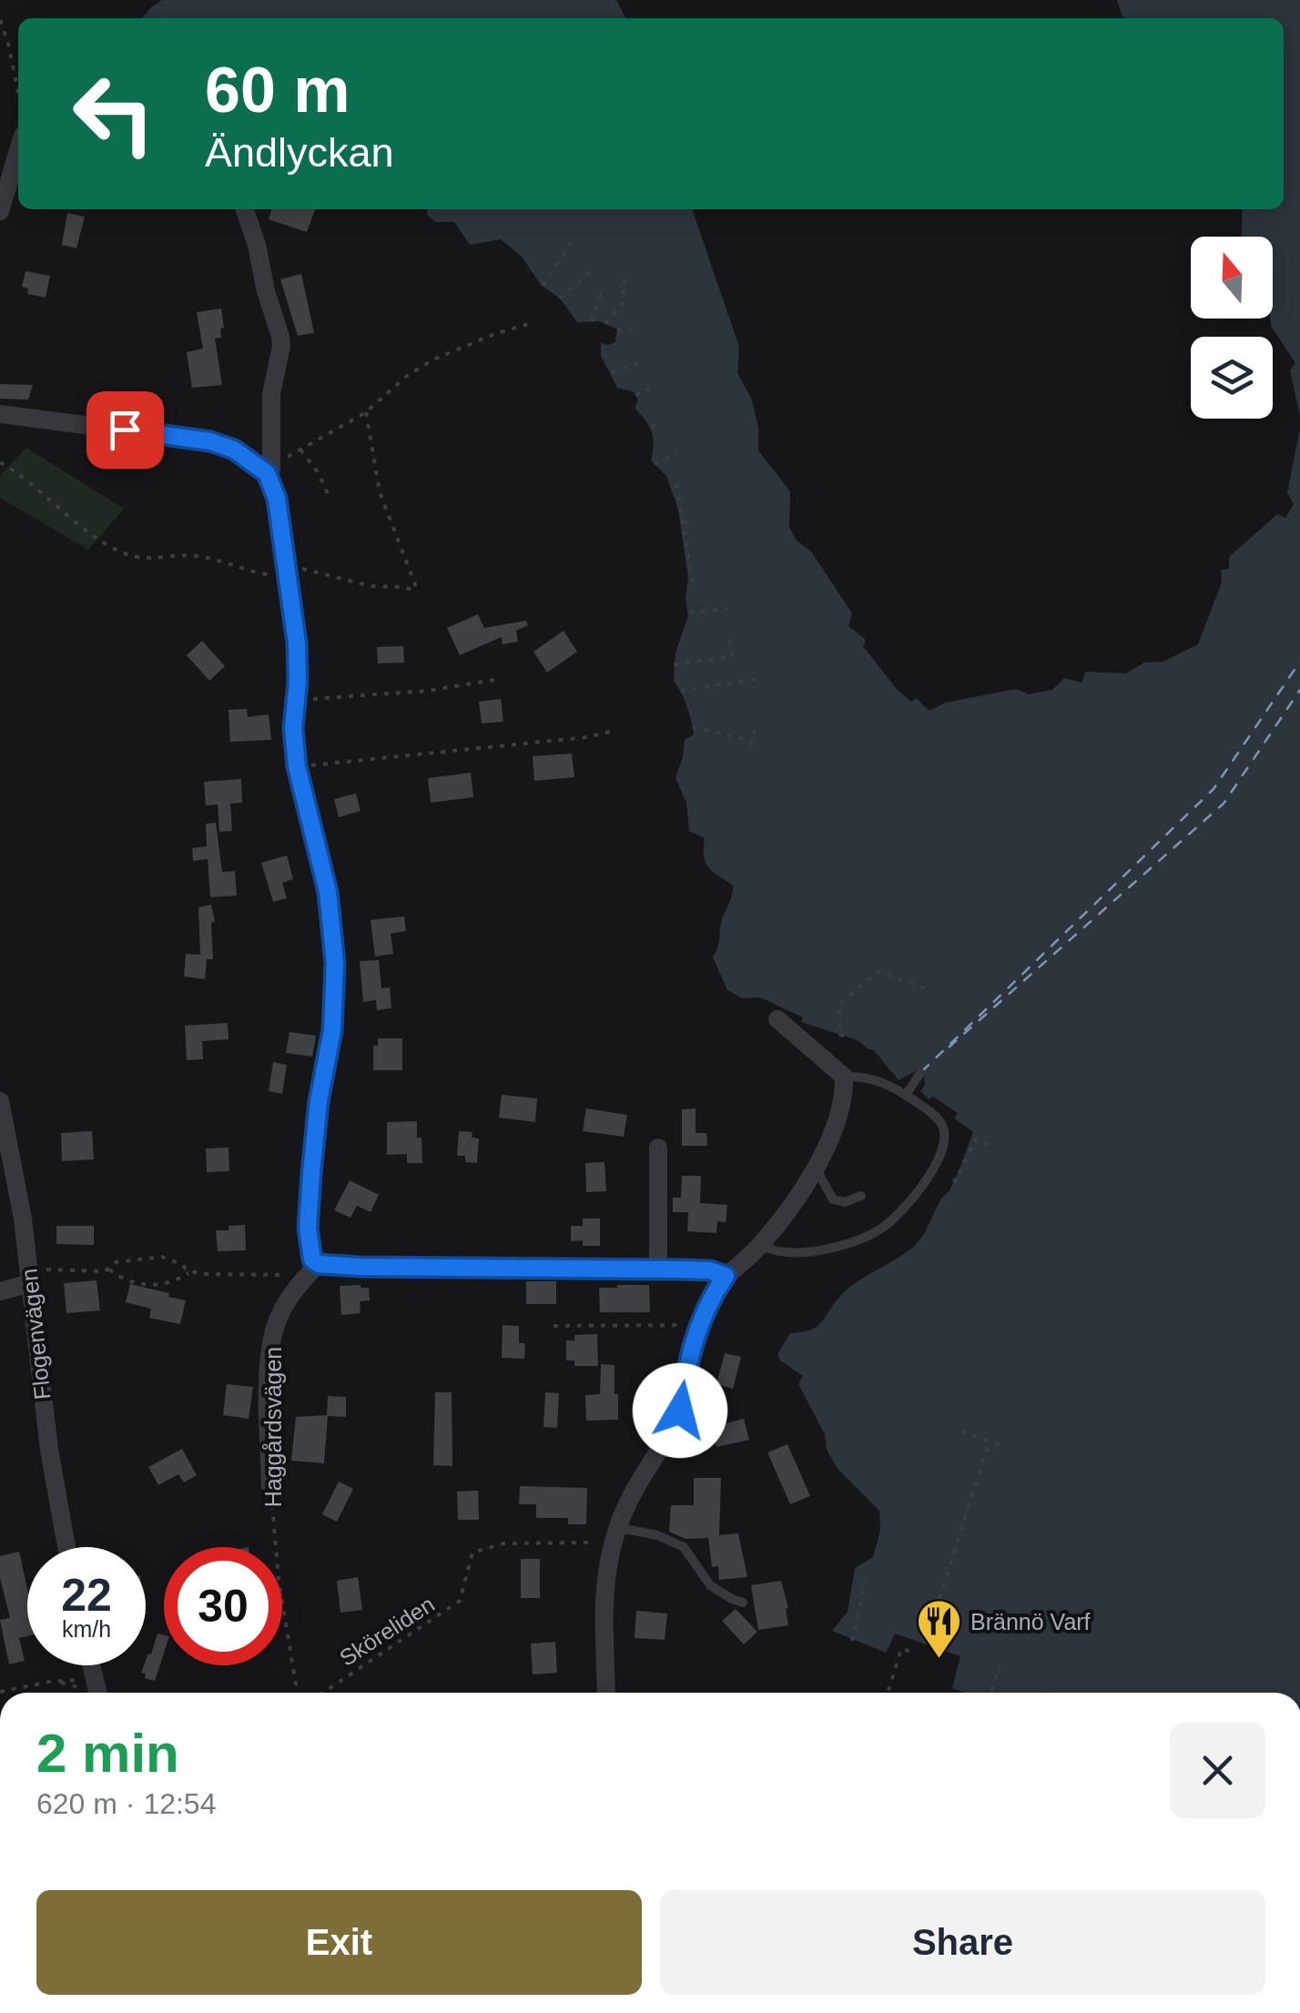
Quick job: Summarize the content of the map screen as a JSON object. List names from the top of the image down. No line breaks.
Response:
{"streets":{"street":["Flogenvägen","Haggårdsvägen"],"path":["Sköreliden"]},"places":{"restaurant":["Brännö Varf"]},"north":"top","page":{"turn":["60 m","Ändlyckan"],"speed":"22 km/h","limit":"30","heading":["2 min","620 m · 12:54"],"buttons":["Exit","Share"]}}
